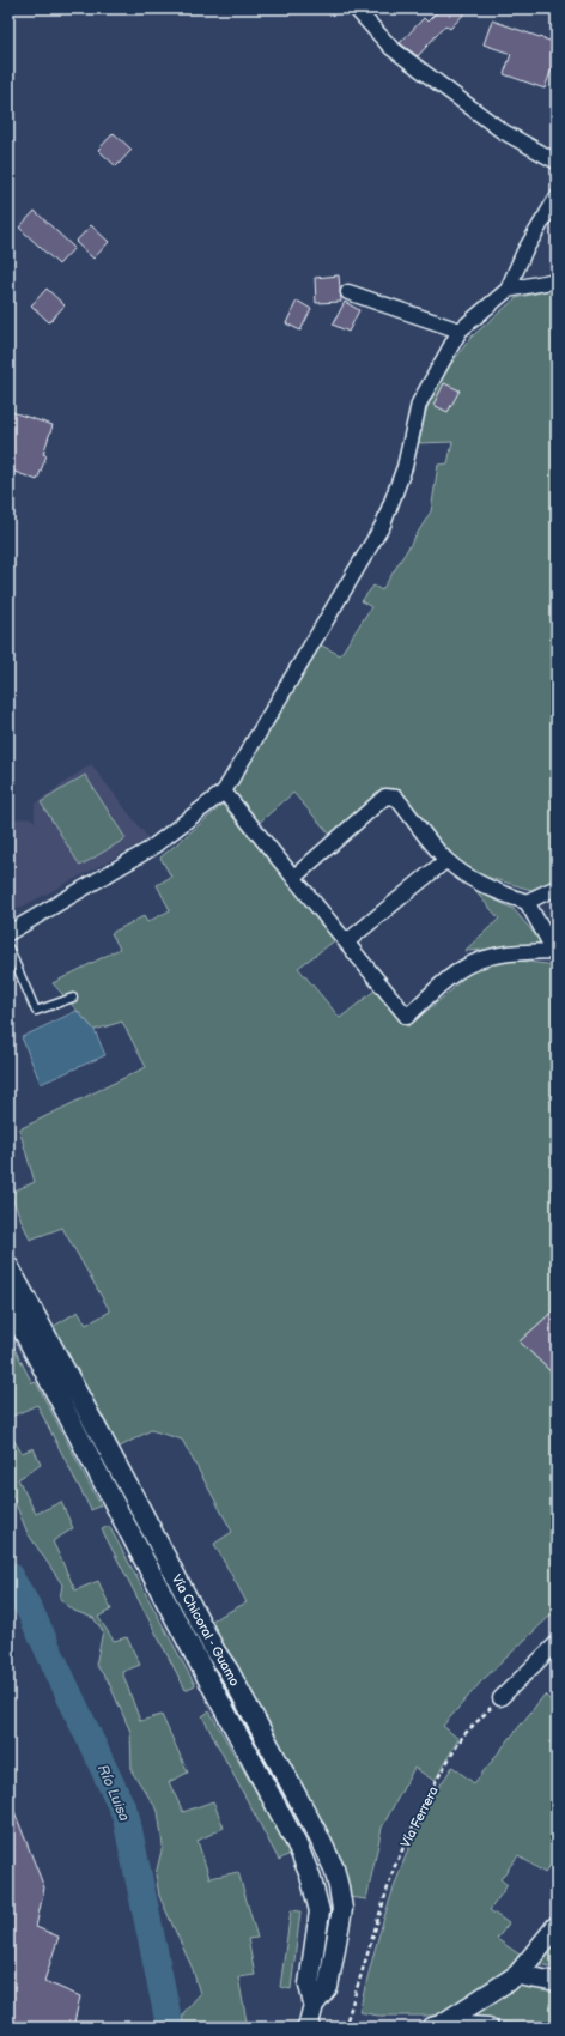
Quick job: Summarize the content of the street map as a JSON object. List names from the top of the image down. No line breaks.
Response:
{"streets":{"street":["Vía Chicoral - Guamo"],"path":["Vía Ferrera"]},"water":["Río Luisa"]}
